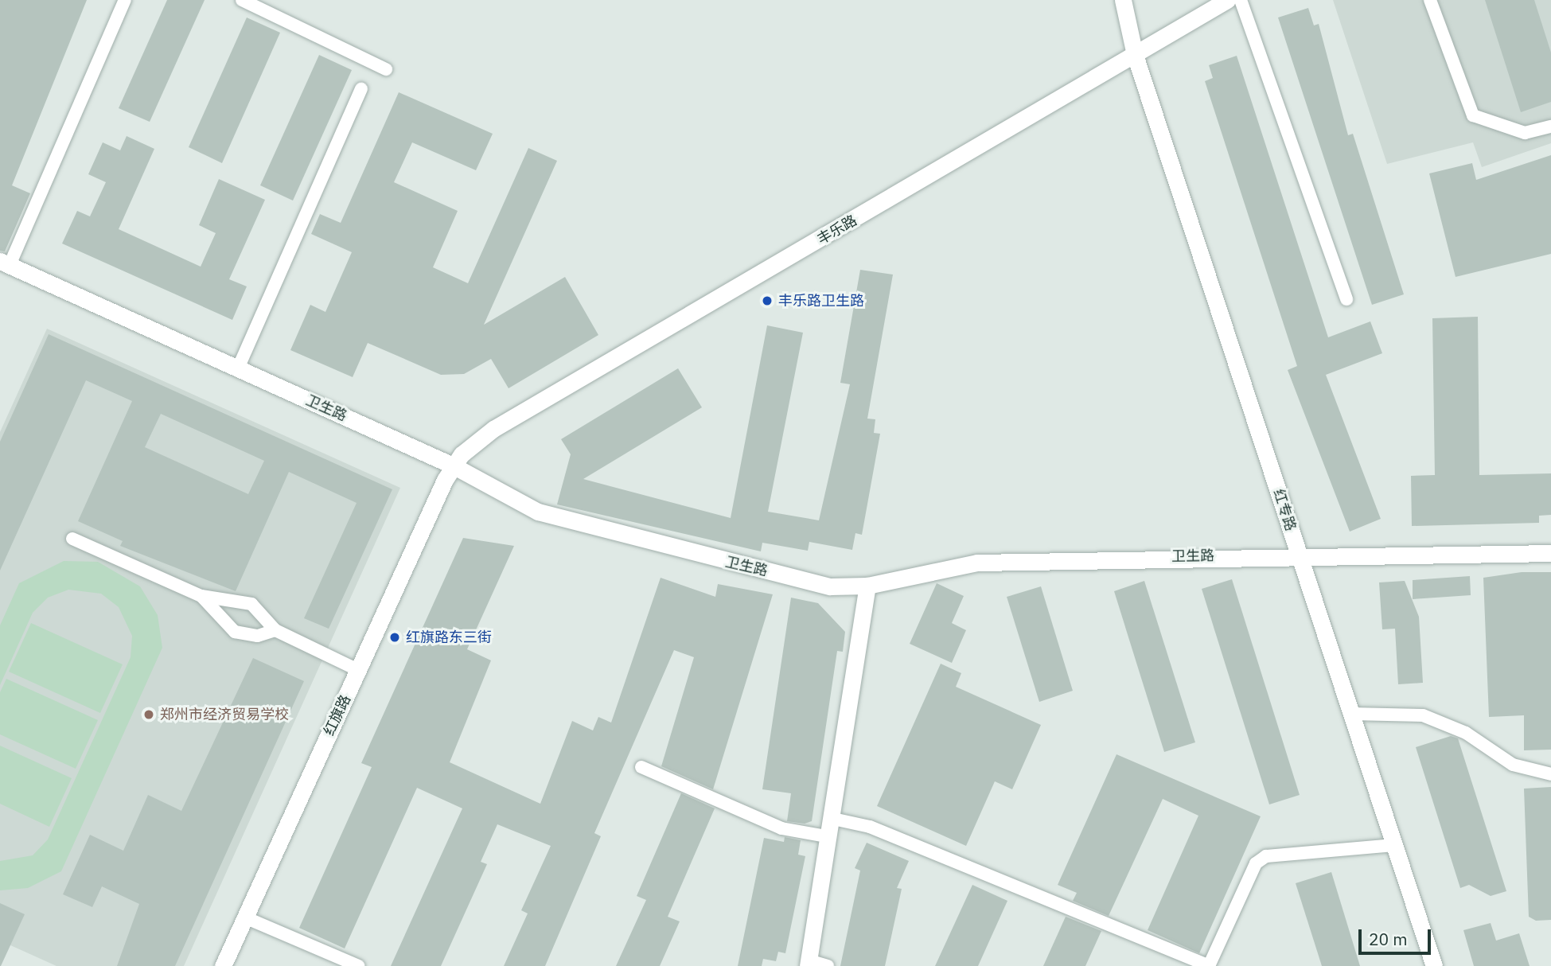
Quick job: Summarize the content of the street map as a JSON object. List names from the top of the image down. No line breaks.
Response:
{"streets":{"street":["丰乐路","卫生路","红专路","红旗路"]},"crossings":[["丰乐路","卫生路"],["丰乐路","红专路"],["丰乐路","红旗路"],["卫生路","红专路"],["卫生路","红旗路"]],"places":["丰乐路卫生路","红旗路东三街","郑州市经济贸易学校"],"scale_bar":"20 m"}
